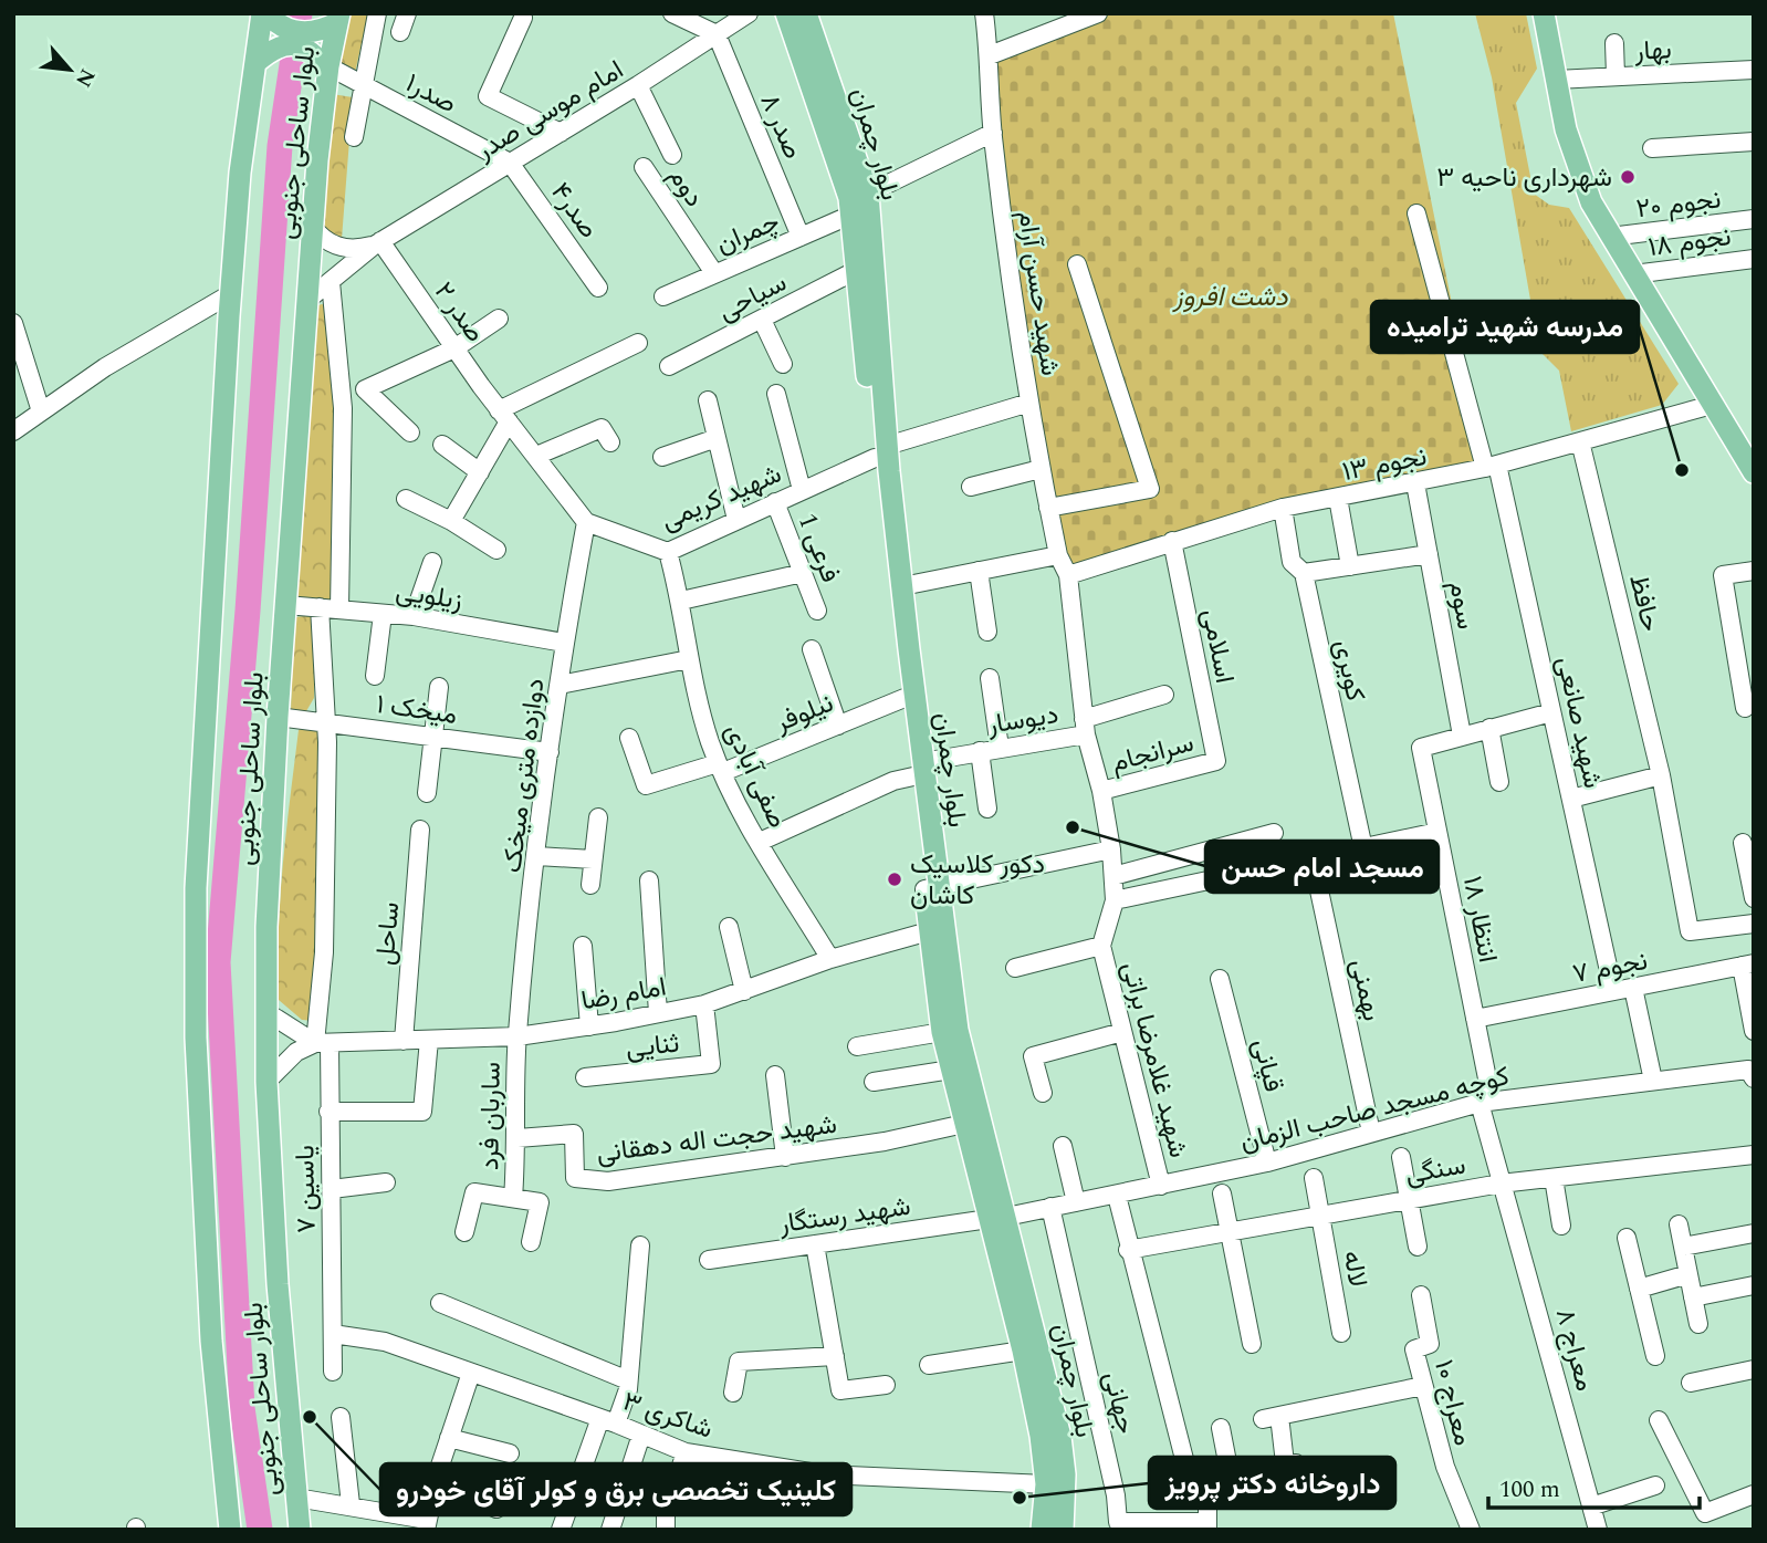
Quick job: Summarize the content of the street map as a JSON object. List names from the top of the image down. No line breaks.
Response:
{"streets":{"main road":["بلوار ساحلی جنوبی","بلوار چمران"],"street":["بهار","صدر۱","امام موسی صدر","صدر ۸","دوم","نجوم ۲۰","صدر۴","چمران","نجوم ۱۸","شهید حسن آرام","سیاحی","صدر ۲","نجوم ۱۳","شهید کریمی","فرعی 1","زیلویی","حافظ","سوم","اسلامی","کویری","میخک ۱","نیلوفر","دیوسار","شهید صانعی","سرانجام","دوازده متری میخک","صفی آبادی","انتظار ۱۸","ساحل","نجوم ۷","بهمنی","امام رضا","ثنایی","شهید غلامرضا براتی","قپانی","کوچه مسجد صاحب الزمان","ساربان فرد","شهید حجت اله دهقانی","سنگی","یاسین ۷","شهید رستگار","لاله","معراج ۸","جهانی","معراج ۱۰","شاکری ۳"]},"crossings":[["صدر۱","امام موسی صدر"],["صدر۱","بلوار ساحلی جنوبی"],["صدر۱","صدر۴"],["امام موسی صدر","صدر ۸"],["امام موسی صدر","بلوار ساحلی جنوبی"],["امام موسی صدر","صدر۴"],["امام موسی صدر","صدر ۲"],["صدر ۸","چمران"],["بلوار ساحلی جنوبی","زیلویی"],["بلوار ساحلی جنوبی","میخک ۱"],["بلوار چمران","چمران"],["بلوار چمران","سیاحی"],["بلوار چمران","شهید کریمی"],["بلوار چمران","نیلوفر"],["بلوار چمران","دیوسار"],["بلوار چمران","امام رضا"],["بلوار چمران","کوچه مسجد صاحب الزمان"],["بلوار چمران","شهید حجت اله دهقانی"],["بلوار چمران","شهید رستگار"],["بلوار چمران","شاکری ۳"],["دوم","چمران"],["شهید حسن آرام","نجوم ۱۳"],["شهید حسن آرام","شهید کریمی"],["شهید حسن آرام","شهید غلامرضا براتی"],["نجوم ۱۳","حافظ"],["نجوم ۱۳","سوم"],["نجوم ۱۳","اسلامی"],["نجوم ۱۳","کویری"],["نجوم ۱۳","شهید صانعی"],["نجوم ۱۳","شهید غلامرضا براتی"],["شهید کریمی","فرعی 1"],["شهید کریمی","دوازده متری میخک"],["شهید کریمی","صفی آبادی"],["زیلویی","دوازده متری میخک"],["زیلویی","یاسین ۷"],["سوم","انتظار ۱۸"],["اسلامی","سرانجام"],["میخک ۱","دوازده متری میخک"],["میخک ۱","یاسین ۷"],["نیلوفر","صفی آبادی"],["دیوسار","صفی آبادی"],["دیوسار","شهید غلامرضا براتی"],["شهید صانعی","نجوم ۷"],["سرانجام","شهید غلامرضا براتی"],["دوازده متری میخک","امام رضا"],["دوازده متری میخک","ساربان فرد"],["صفی آبادی","امام رضا"],["انتظار ۱۸","نجوم ۷"],["انتظار ۱۸","کوچه مسجد صاحب الزمان"],["انتظار ۱۸","معراج ۸"],["ساحل","امام رضا"],["بهمنی","کوچه مسجد صاحب الزمان"],["امام رضا","ثنایی"],["امام رضا","ساربان فرد"],["امام رضا","یاسین ۷"],["شهید غلامرضا براتی","کوچه مسجد صاحب الزمان"],["قپانی","کوچه مسجد صاحب الزمان"],["کوچه مسجد صاحب الزمان","شهید رستگار"],["کوچه مسجد صاحب الزمان","معراج ۸"],["کوچه مسجد صاحب الزمان","جهانی"],["ساربان فرد","شهید حجت اله دهقانی"],["سنگی","لاله"],["سنگی","معراج ۸"],["یاسین ۷","شاکری ۳"]],"parks":["دشت افروز"],"places":["شهرداری ناحیه ۳","مدرسه شهید ترامیده","مسجد امام حسن","دکور کلاسیک کاشان","کلینیک تخصصی برق و کولر آقای خودرو","داروخانه دکتر پرویز"],"scale_bar":"100 m","north":"bottom right"}
